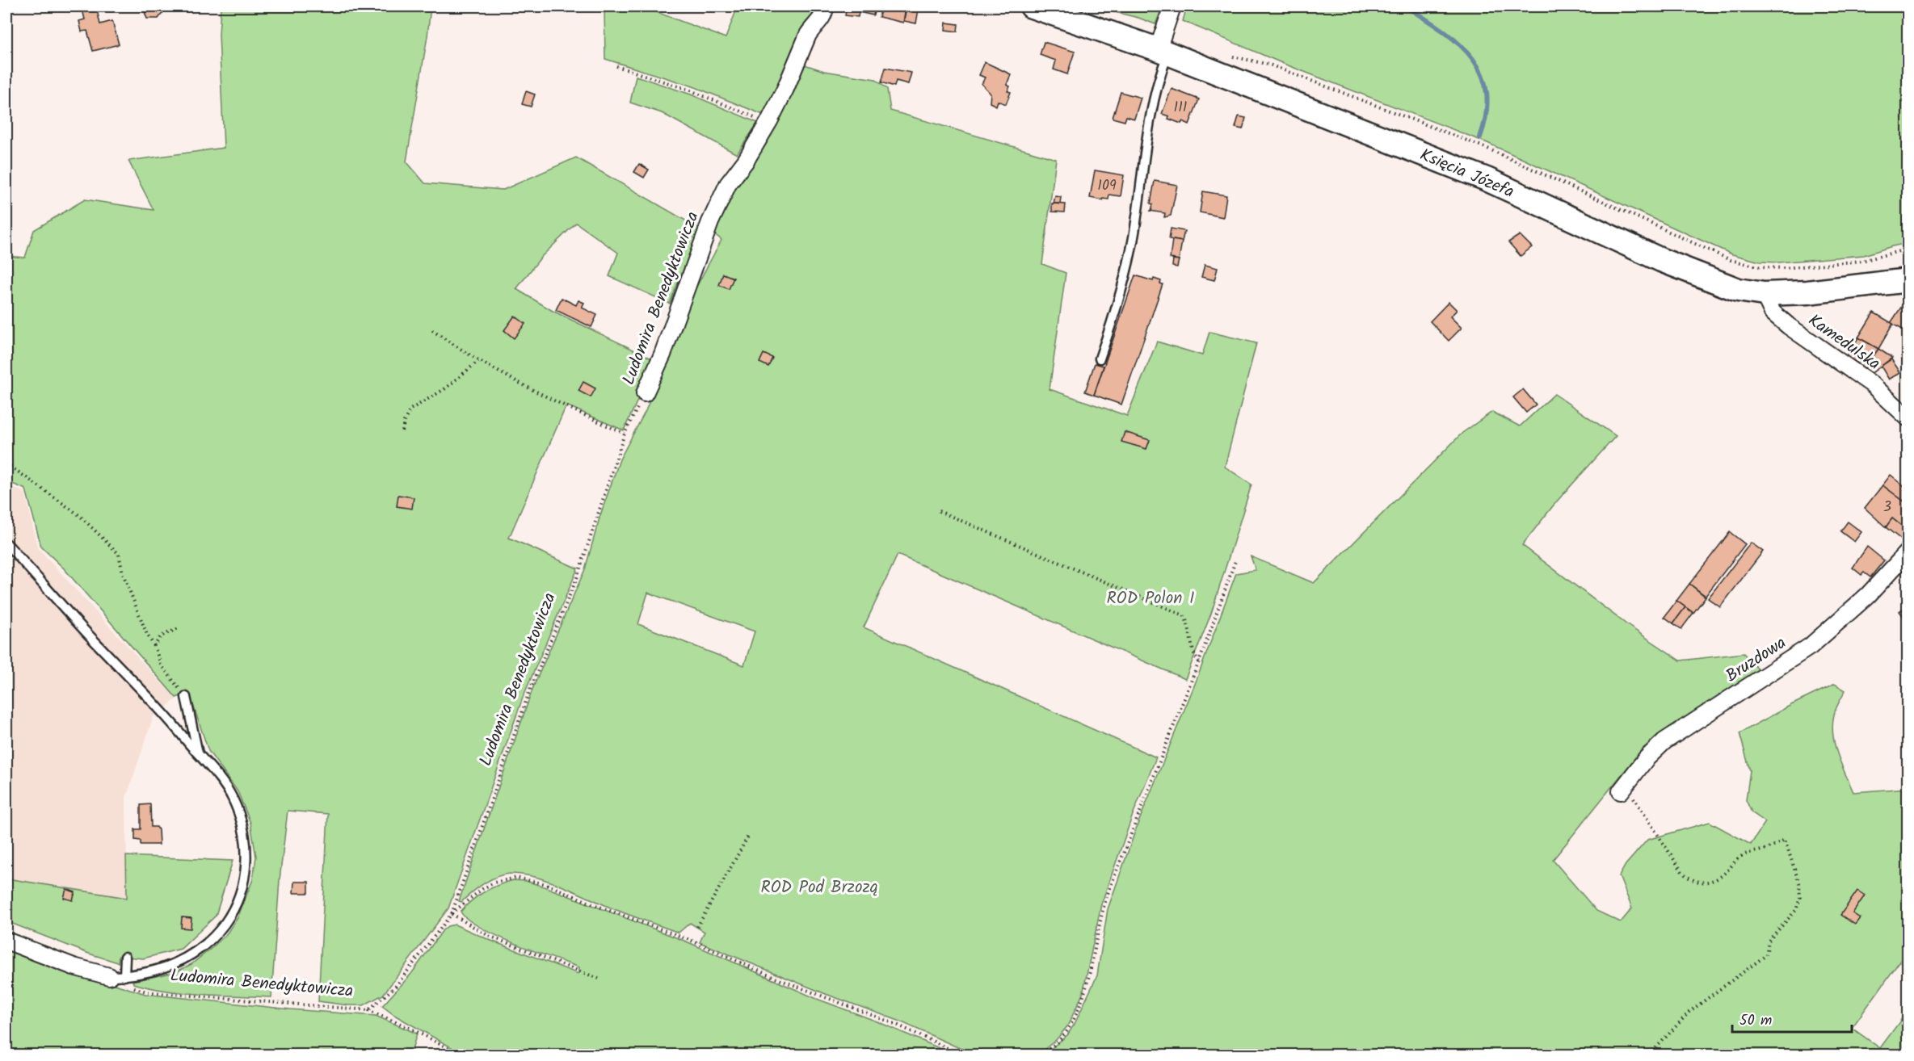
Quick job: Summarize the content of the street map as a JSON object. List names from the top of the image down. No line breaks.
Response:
{"streets":{"main road":["Księcia Józefa"],"street":["Ludomira Benedyktowicza","Kamedulska","Bruzdowa"]},"crossings":[["Księcia Józefa","Kamedulska"]],"parks":["ROD Polon I","ROD Pod Brzozą"],"house_numbers":["111","109","3"],"scale_bar":"50 m"}
